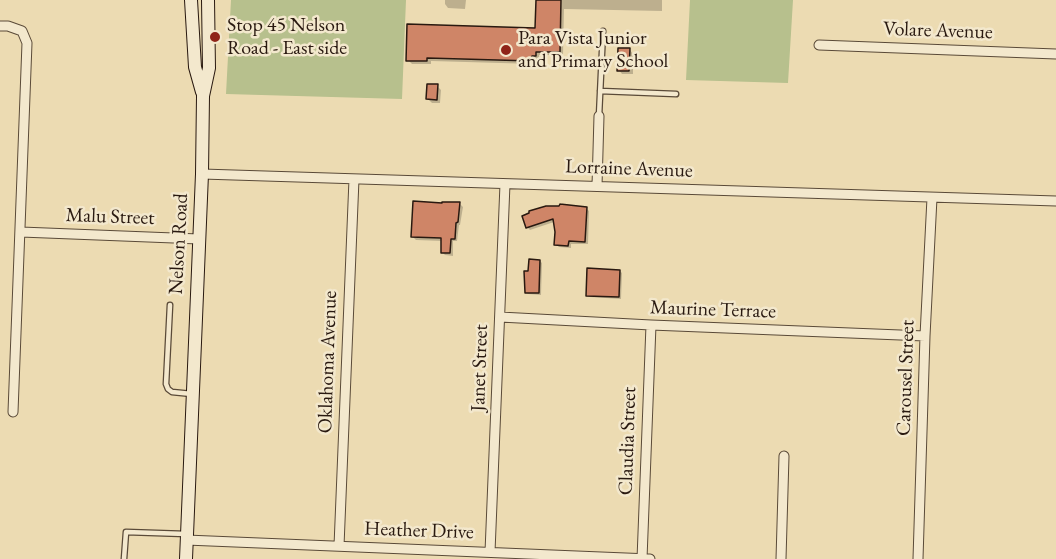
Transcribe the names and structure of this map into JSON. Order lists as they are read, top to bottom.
{
  "streets": {
    "main road": ["Nelson Road"],
    "street": [
      "Volare Avenue",
      "Lorraine Avenue",
      "Malu Street",
      "Maurine Terrace",
      "Oklahoma Avenue",
      "Janet Street",
      "Carousel Street",
      "Claudia Street",
      "Heather Drive"
    ]
  },
  "crossings": [
    ["Lorraine Avenue", "Nelson Road"],
    ["Lorraine Avenue", "Oklahoma Avenue"],
    ["Lorraine Avenue", "Janet Street"],
    ["Lorraine Avenue", "Carousel Street"],
    ["Malu Street", "Nelson Road"],
    ["Nelson Road", "Heather Drive"],
    ["Maurine Terrace", "Janet Street"],
    ["Maurine Terrace", "Carousel Street"],
    ["Maurine Terrace", "Claudia Street"],
    ["Oklahoma Avenue", "Heather Drive"],
    ["Janet Street", "Heather Drive"],
    ["Claudia Street", "Heather Drive"]
  ],
  "places": ["Stop 45 Nelson Road - East side", "Para Vista Junior and Primary School"]
}
